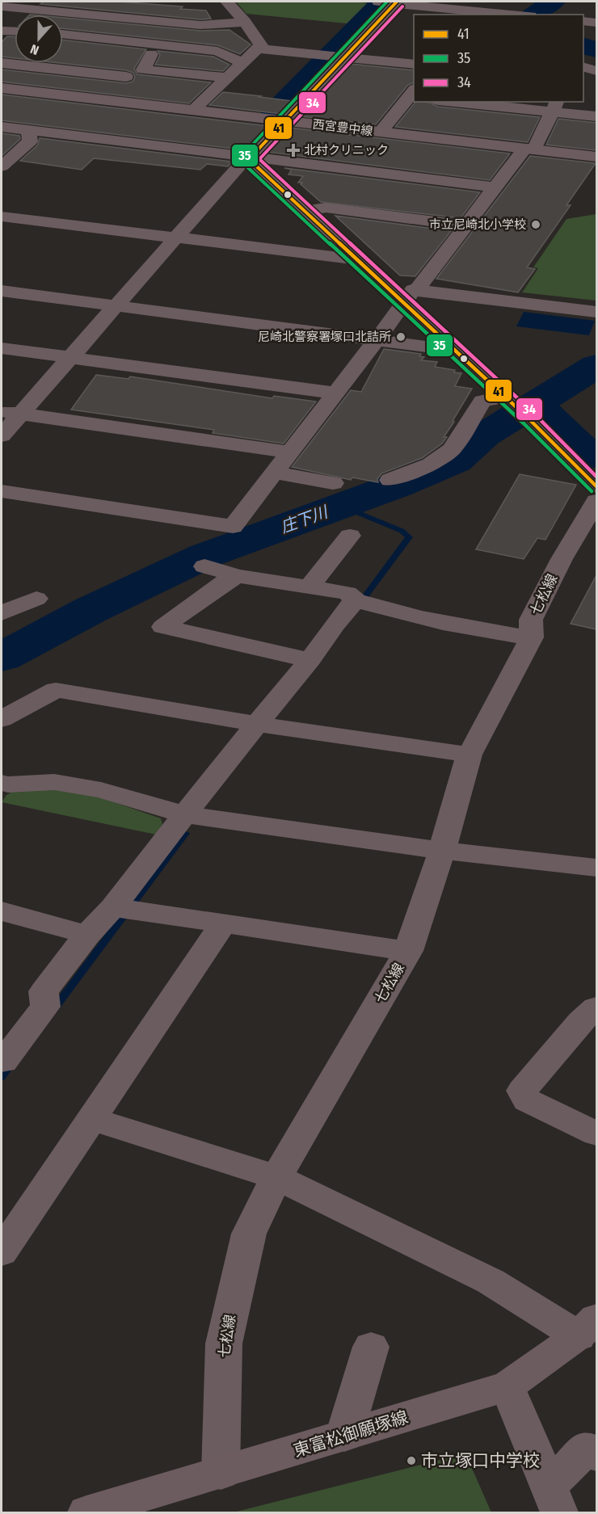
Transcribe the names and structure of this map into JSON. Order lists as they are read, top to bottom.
{
  "streets": {
    "main road": ["西宮豊中線", "東富松御願塚線"],
    "street": ["七松線"]
  },
  "crossings": [
    ["七松線", "東富松御願塚線"]
  ],
  "water": ["庄下川"],
  "places": {
    "health": ["北村クリニック"],
    "other": ["市立尼崎北小学校", "尼崎北警察署塚口北詰所", "市立塚口中学校"]
  },
  "lines": ["transit line 41", "transit line 35", "transit line 34"],
  "legend": ["41", "35", "34"],
  "north": "bottom"
}
